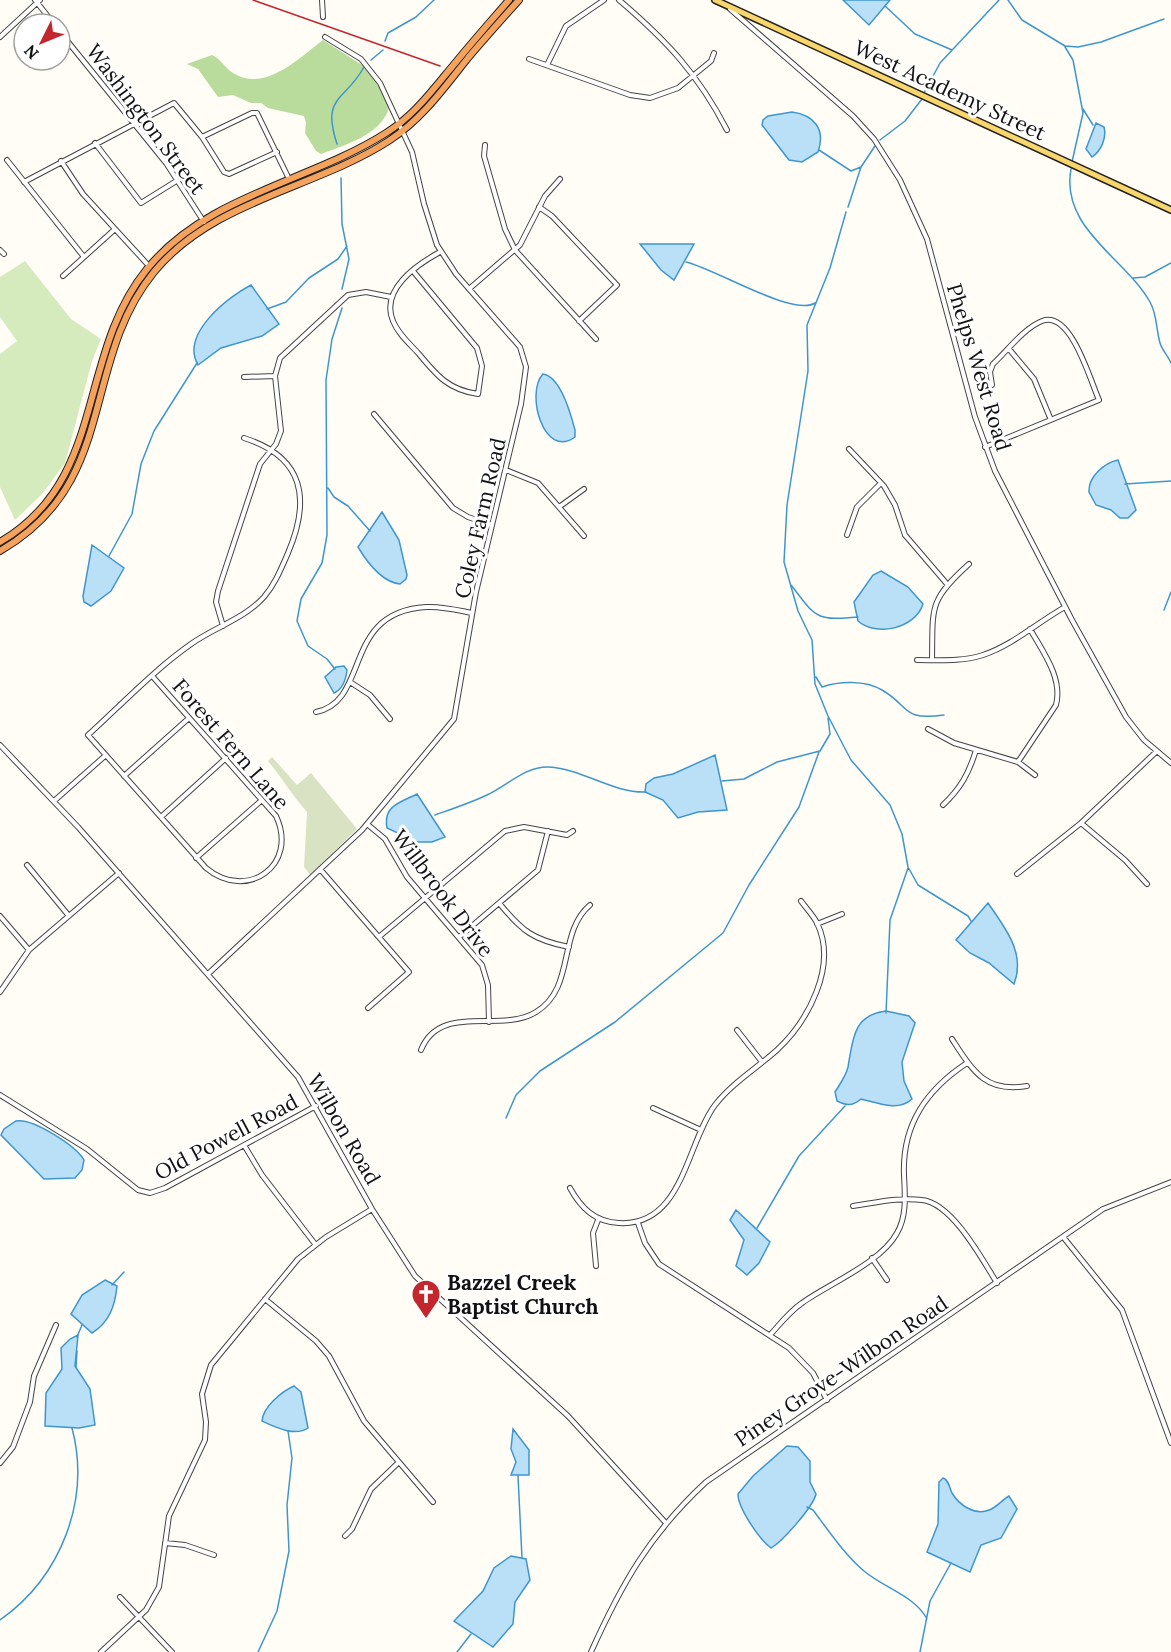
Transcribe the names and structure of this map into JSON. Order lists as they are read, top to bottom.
{
  "streets": {
    "main road": ["West Academy Street"],
    "street": [
      "Washington Street",
      "Phelps West Road",
      "Coley Farm Road",
      "Forest Fern Lane",
      "Willbrook Drive",
      "Wilbon Road",
      "Old Powell Road",
      "Piney Grove-Wilbon Road"
    ]
  },
  "crossings": [
    ["West Academy Street", "Phelps West Road"],
    ["Coley Farm Road", "Willbrook Drive"],
    ["Coley Farm Road", "Wilbon Road"],
    ["Wilbon Road", "Old Powell Road"],
    ["Wilbon Road", "Piney Grove-Wilbon Road"]
  ],
  "places": {
    "church": ["Bazzel Creek Baptist Church"]
  },
  "north": "bottom left"
}
